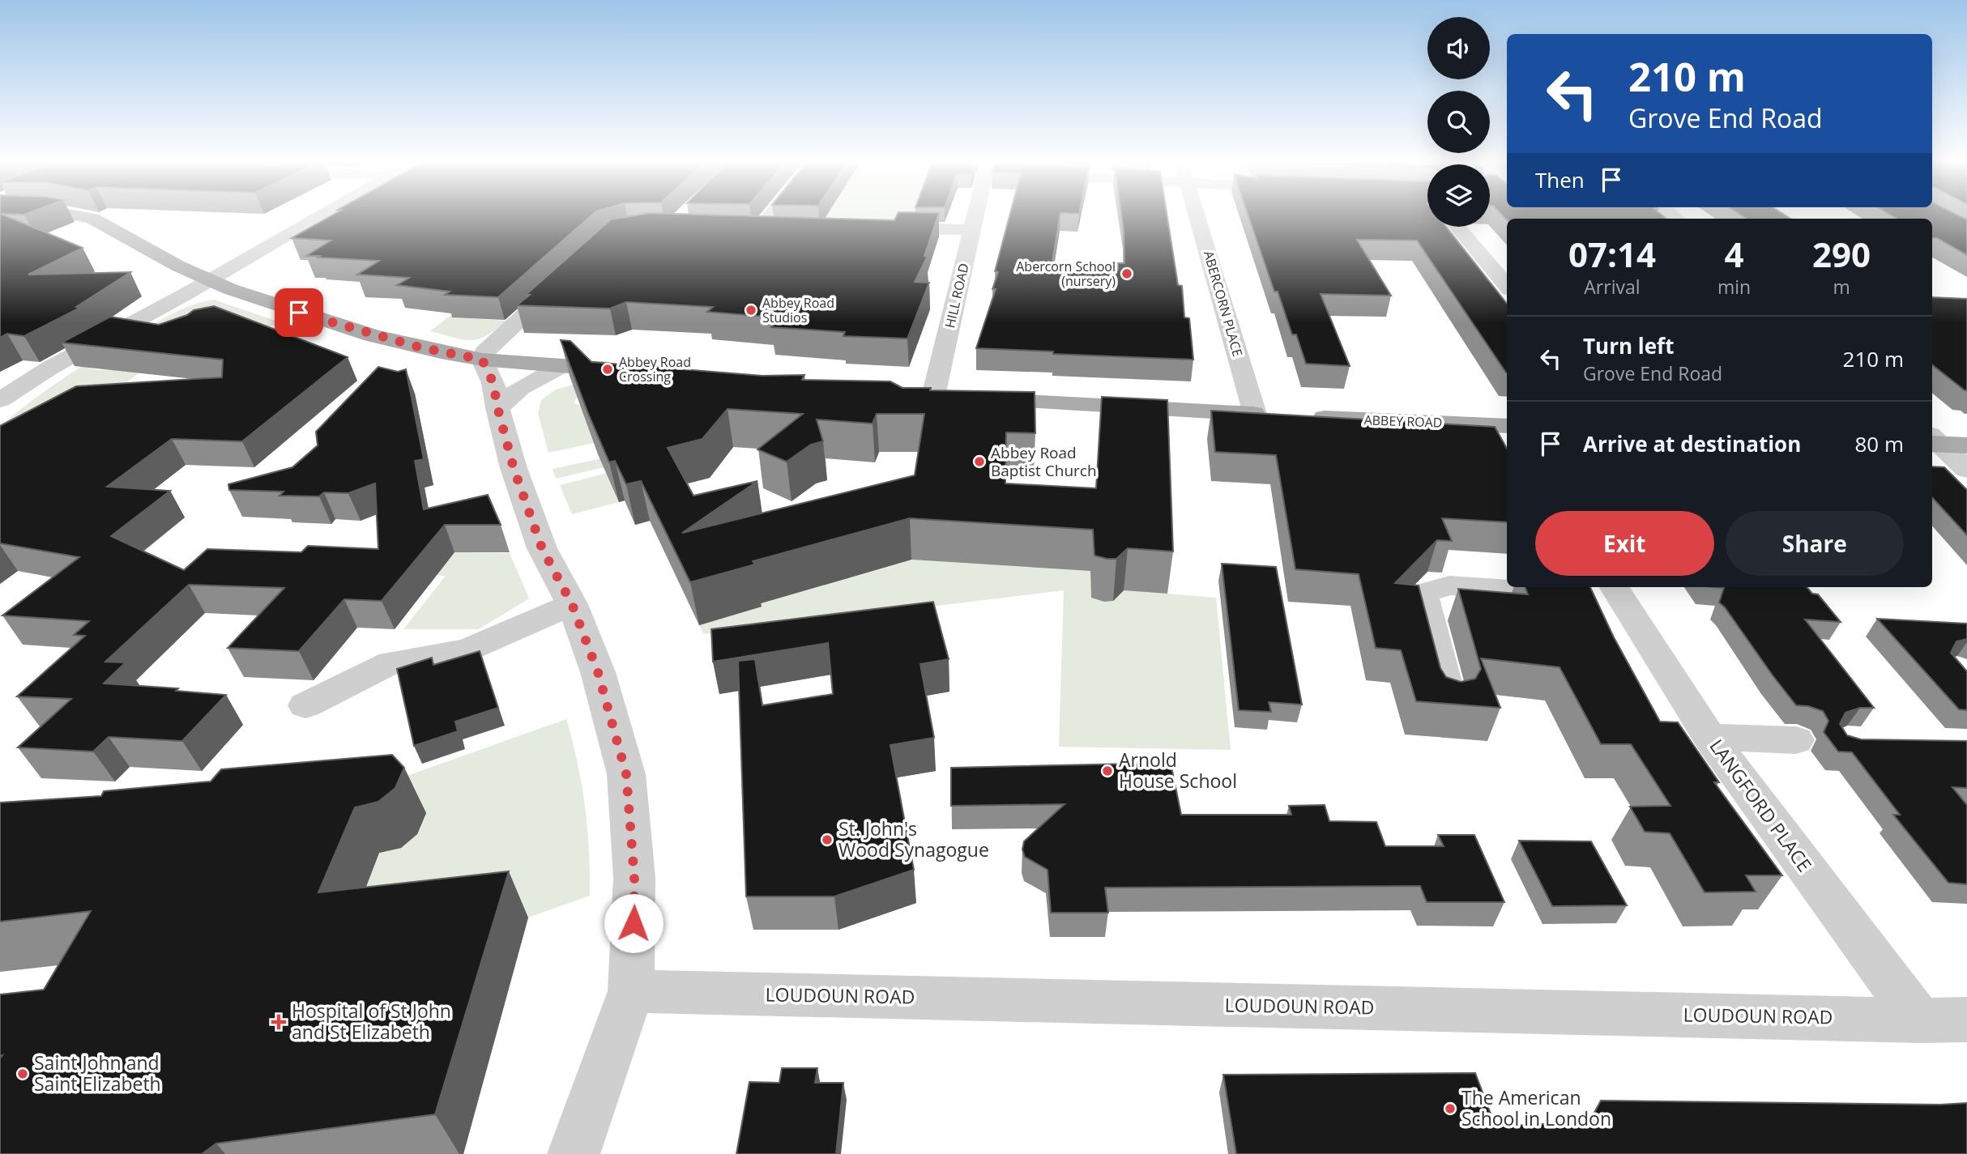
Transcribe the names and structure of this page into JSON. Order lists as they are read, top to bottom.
{
  "streets": {
    "main road": ["ABBEY ROAD"],
    "street": [
      "HILL ROAD",
      "ABERCORN PLACE",
      "LANGFORD PLACE",
      "LOUDOUN ROAD"
    ]
  },
  "crossings": [
    ["HILL ROAD", "ABBEY ROAD"],
    ["ABERCORN PLACE", "ABBEY ROAD"],
    ["LANGFORD PLACE", "LOUDOUN ROAD"]
  ],
  "places": {
    "other": [
      "Abercorn School (nursery)",
      "Abbey Road Studios",
      "Abbey Road Crossing",
      "Abbey Road Baptist Church",
      "Arnold House School",
      "St. John's Wood Synagogue",
      "Saint John and Saint Elizabeth",
      "The American School in London"
    ],
    "health": ["Hospital of St John and St Elizabeth"]
  },
  "page": {
    "turn": ["210 m", "Grove End Road"],
    "then": "Then",
    "eta": [
      "07:14",
      "Arrival",
      "4",
      "min",
      "290",
      "m"
    ],
    "list": [
      {
        "name": "Turn left",
        "note": "Grove End Road",
        "value": "210 m"
      },
      {
        "name": "Arrive at destination",
        "value": "80 m"
      }
    ],
    "buttons": ["Exit", "Share"]
  }
}
